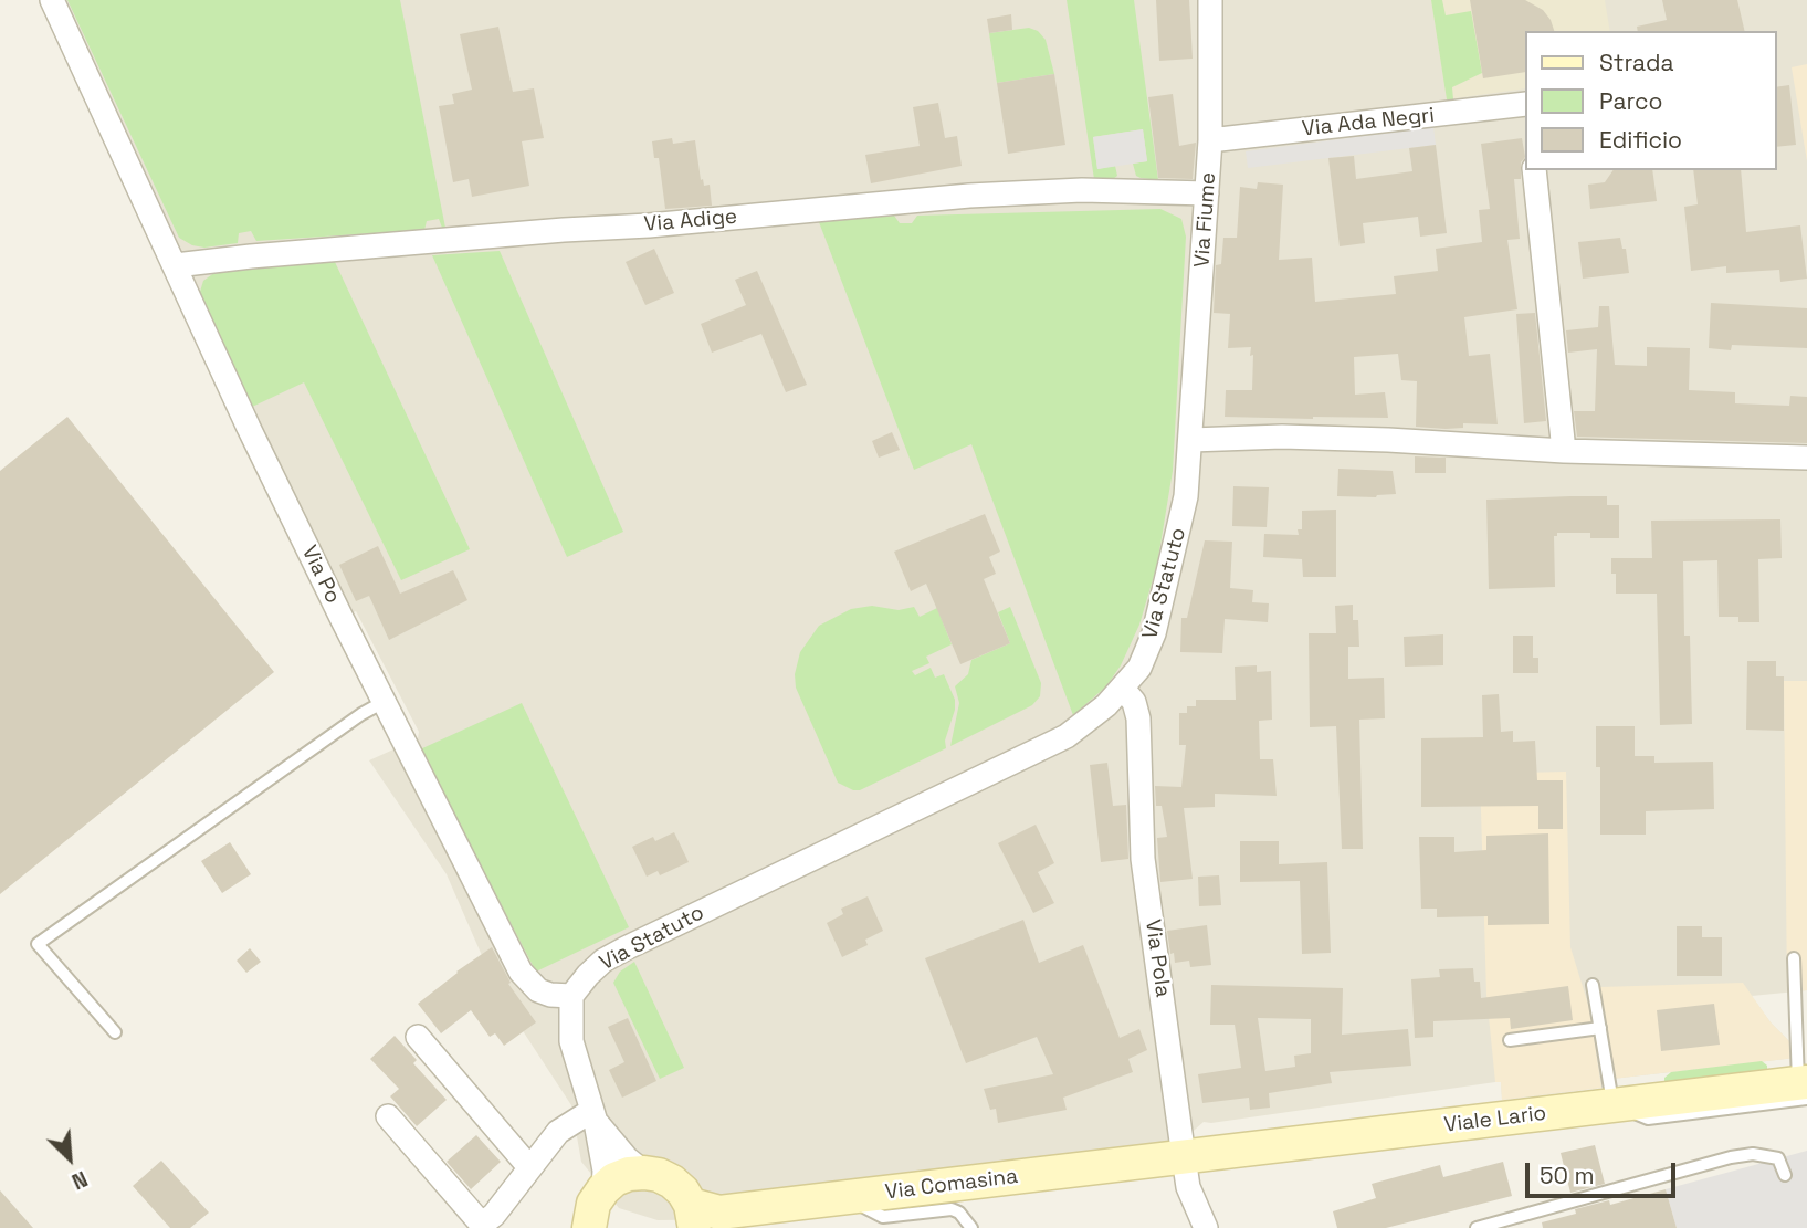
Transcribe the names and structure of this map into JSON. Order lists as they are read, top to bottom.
{
  "streets": {
    "main road": ["Viale Lario", "Via Comasina"],
    "street": [
      "Via Ada Negri",
      "Via Fiume",
      "Via Adige",
      "Via Po",
      "Via Statuto",
      "Via Pola"
    ]
  },
  "crossings": [
    ["Via Ada Negri", "Via Fiume"],
    ["Via Fiume", "Via Adige"],
    ["Via Fiume", "Via Statuto"],
    ["Via Adige", "Via Po"],
    ["Via Po", "Via Statuto"],
    ["Via Statuto", "Via Pola"],
    ["Via Pola", "Viale Lario"],
    ["Via Pola", "Via Comasina"],
    ["Viale Lario", "Via Comasina"]
  ],
  "legend": ["Strada", "Parco", "Edificio"],
  "scale_bar": "50 m",
  "north": "bottom right"
}
